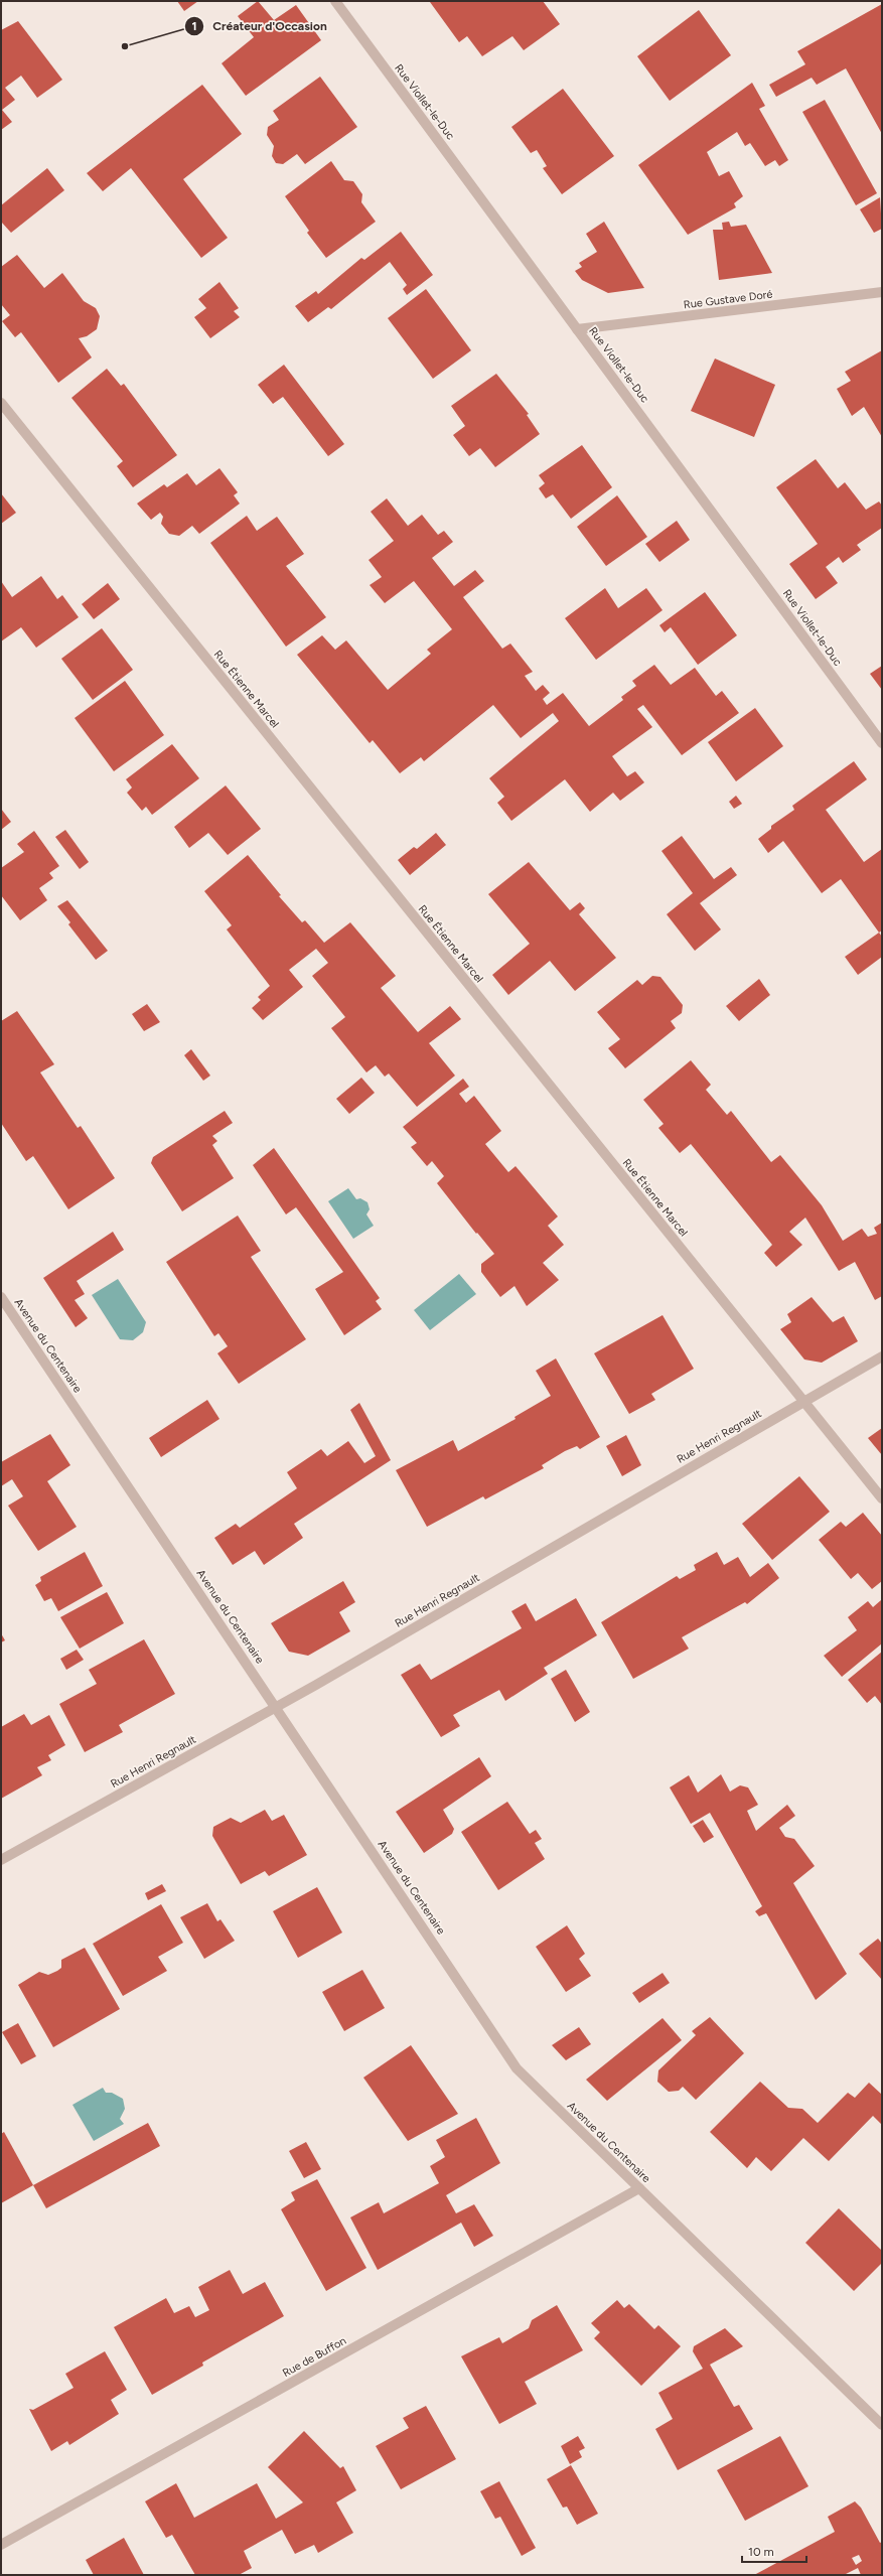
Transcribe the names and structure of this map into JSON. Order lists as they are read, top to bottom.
{
  "streets": {
    "street": [
      "Rue Viollet-le-Duc",
      "Rue Gustave Doré",
      "Rue Étienne Marcel",
      "Avenue du Centenaire",
      "Rue Henri Regnault",
      "Rue de Buffon"
    ]
  },
  "crossings": [
    ["Rue Viollet-le-Duc", "Rue Gustave Doré"],
    ["Rue Étienne Marcel", "Rue Henri Regnault"],
    ["Avenue du Centenaire", "Rue Henri Regnault"],
    ["Avenue du Centenaire", "Rue de Buffon"]
  ],
  "places": ["Créateur d'Occasion"],
  "scale_bar": "10 m"
}
